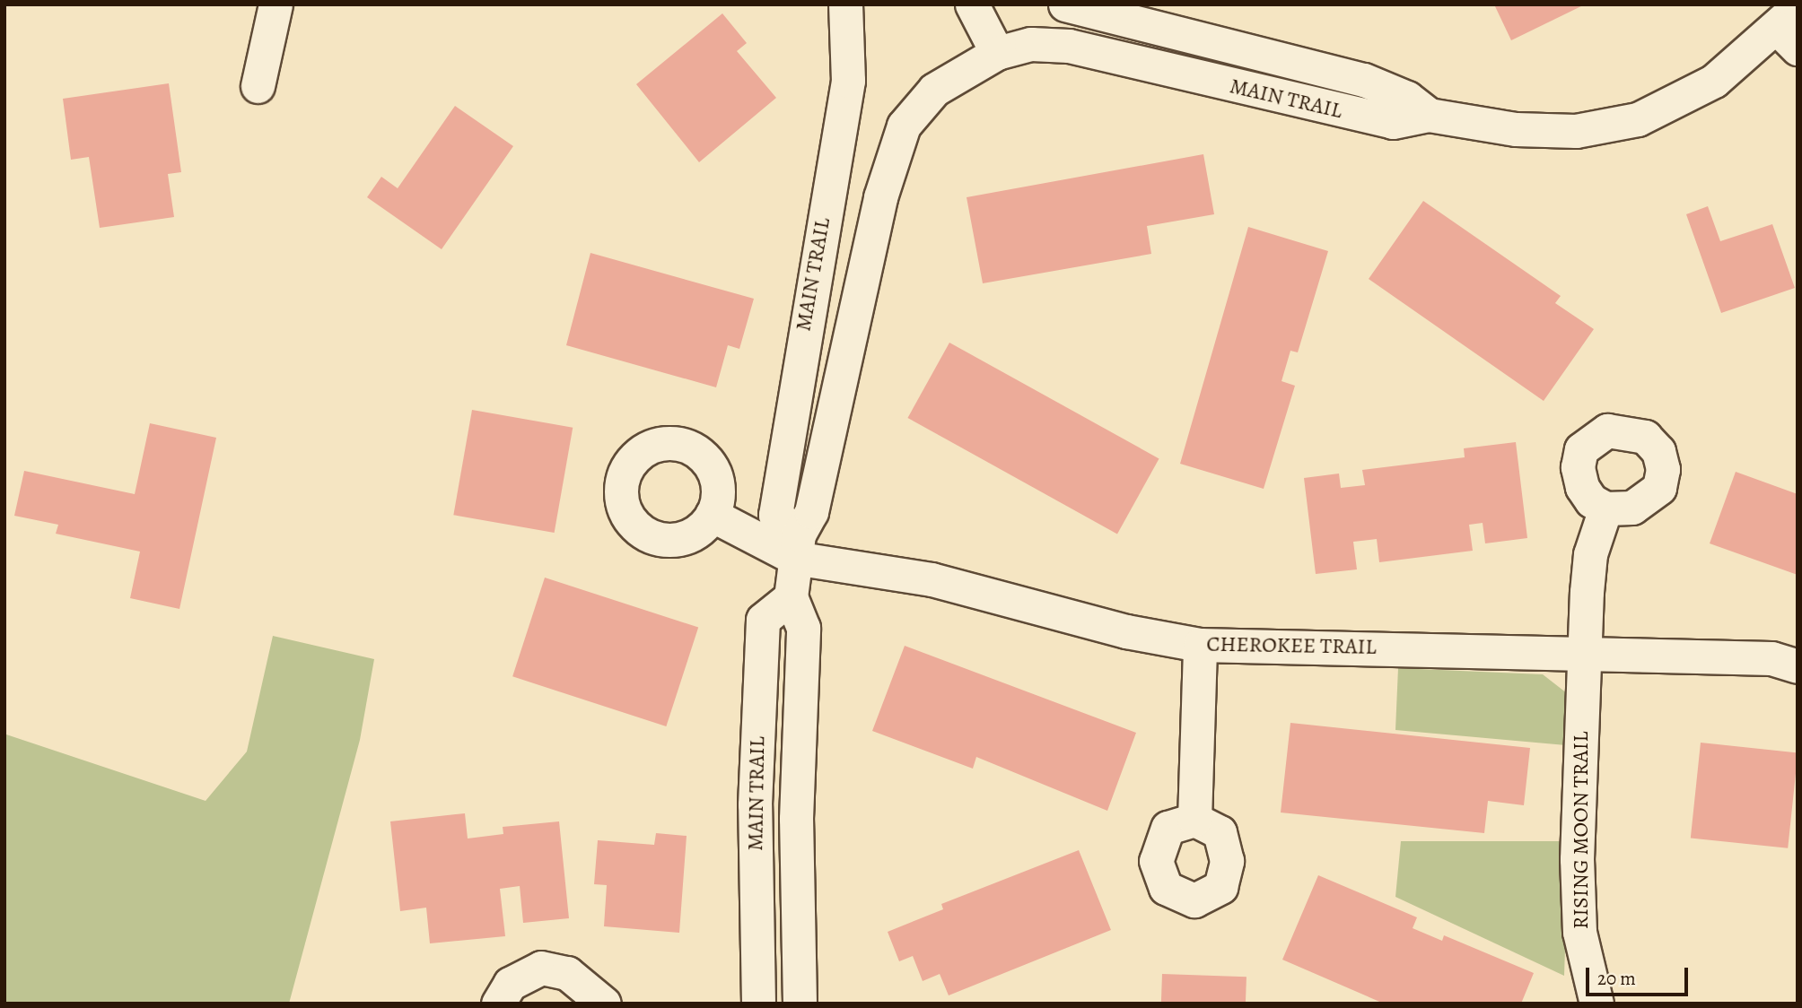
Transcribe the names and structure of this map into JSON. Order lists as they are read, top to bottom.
{
  "streets": {
    "street": ["MAIN TRAIL", "CHEROKEE TRAIL", "RISING MOON TRAIL"]
  },
  "crossings": [
    ["MAIN TRAIL", "CHEROKEE TRAIL"],
    ["CHEROKEE TRAIL", "RISING MOON TRAIL"]
  ],
  "scale_bar": "20 m"
}
